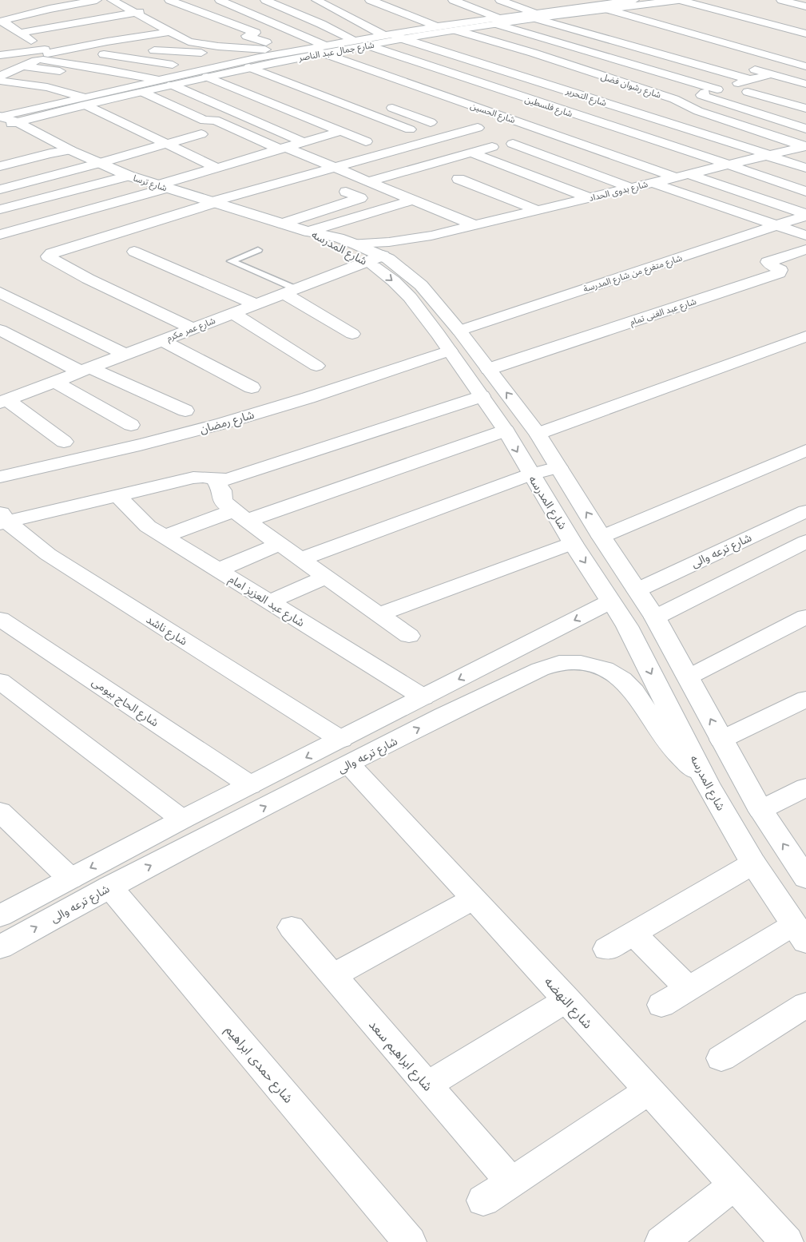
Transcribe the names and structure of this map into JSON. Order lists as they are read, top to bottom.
{
  "streets": {
    "street": [
      "شارع جمال عبد الناصر",
      "شارع رشوان فضل",
      "شارع التحرير",
      "شارع فلسطين",
      "شارع الحسين",
      "شارع ترسا",
      "شارع بدوى الحداد",
      "شارع المدرسه",
      "شارع متفرع من شارع المدرسة",
      "شارع عبد الغنى تمام",
      "شارع عمر مكرم",
      "شارع رمضان",
      "شارع ترعه والى",
      "شارع عبد العزيز امام",
      "شارع ناشد",
      "شارع الحاج بيومى",
      "شارع النهضه",
      "شارع ابراهيم سعد",
      "شارع حمدى ابراهيم"
    ]
  },
  "crossings": [
    ["شارع جمال عبد الناصر", "شارع رشوان فضل"],
    ["شارع جمال عبد الناصر", "شارع التحرير"],
    ["شارع جمال عبد الناصر", "شارع فلسطين"],
    ["شارع جمال عبد الناصر", "شارع الحسين"],
    ["شارع جمال عبد الناصر", "شارع ترسا"],
    ["شارع رشوان فضل", "شارع بدوى الحداد"],
    ["شارع التحرير", "شارع فلسطين"],
    ["شارع التحرير", "شارع بدوى الحداد"],
    ["شارع فلسطين", "شارع بدوى الحداد"],
    ["شارع الحسين", "شارع بدوى الحداد"],
    ["شارع الحسين", "شارع متفرع من شارع المدرسة"],
    ["شارع ترسا", "شارع المدرسه"],
    ["شارع بدوى الحداد", "شارع المدرسه"],
    ["شارع بدوى الحداد", "شارع عمر مكرم"],
    ["شارع المدرسه", "شارع متفرع من شارع المدرسة"],
    ["شارع المدرسه", "شارع عبد الغنى تمام"],
    ["شارع المدرسه", "شارع عمر مكرم"],
    ["شارع المدرسه", "شارع رمضان"],
    ["شارع المدرسه", "شارع ترعه والى"],
    ["شارع ترعه والى", "شارع عبد العزيز امام"],
    ["شارع ترعه والى", "شارع ناشد"],
    ["شارع ترعه والى", "شارع الحاج بيومى"],
    ["شارع ترعه والى", "شارع النهضه"],
    ["شارع ترعه والى", "شارع حمدى ابراهيم"],
    ["شارع ناشد", "شارع النهضه"]
  ]
}
